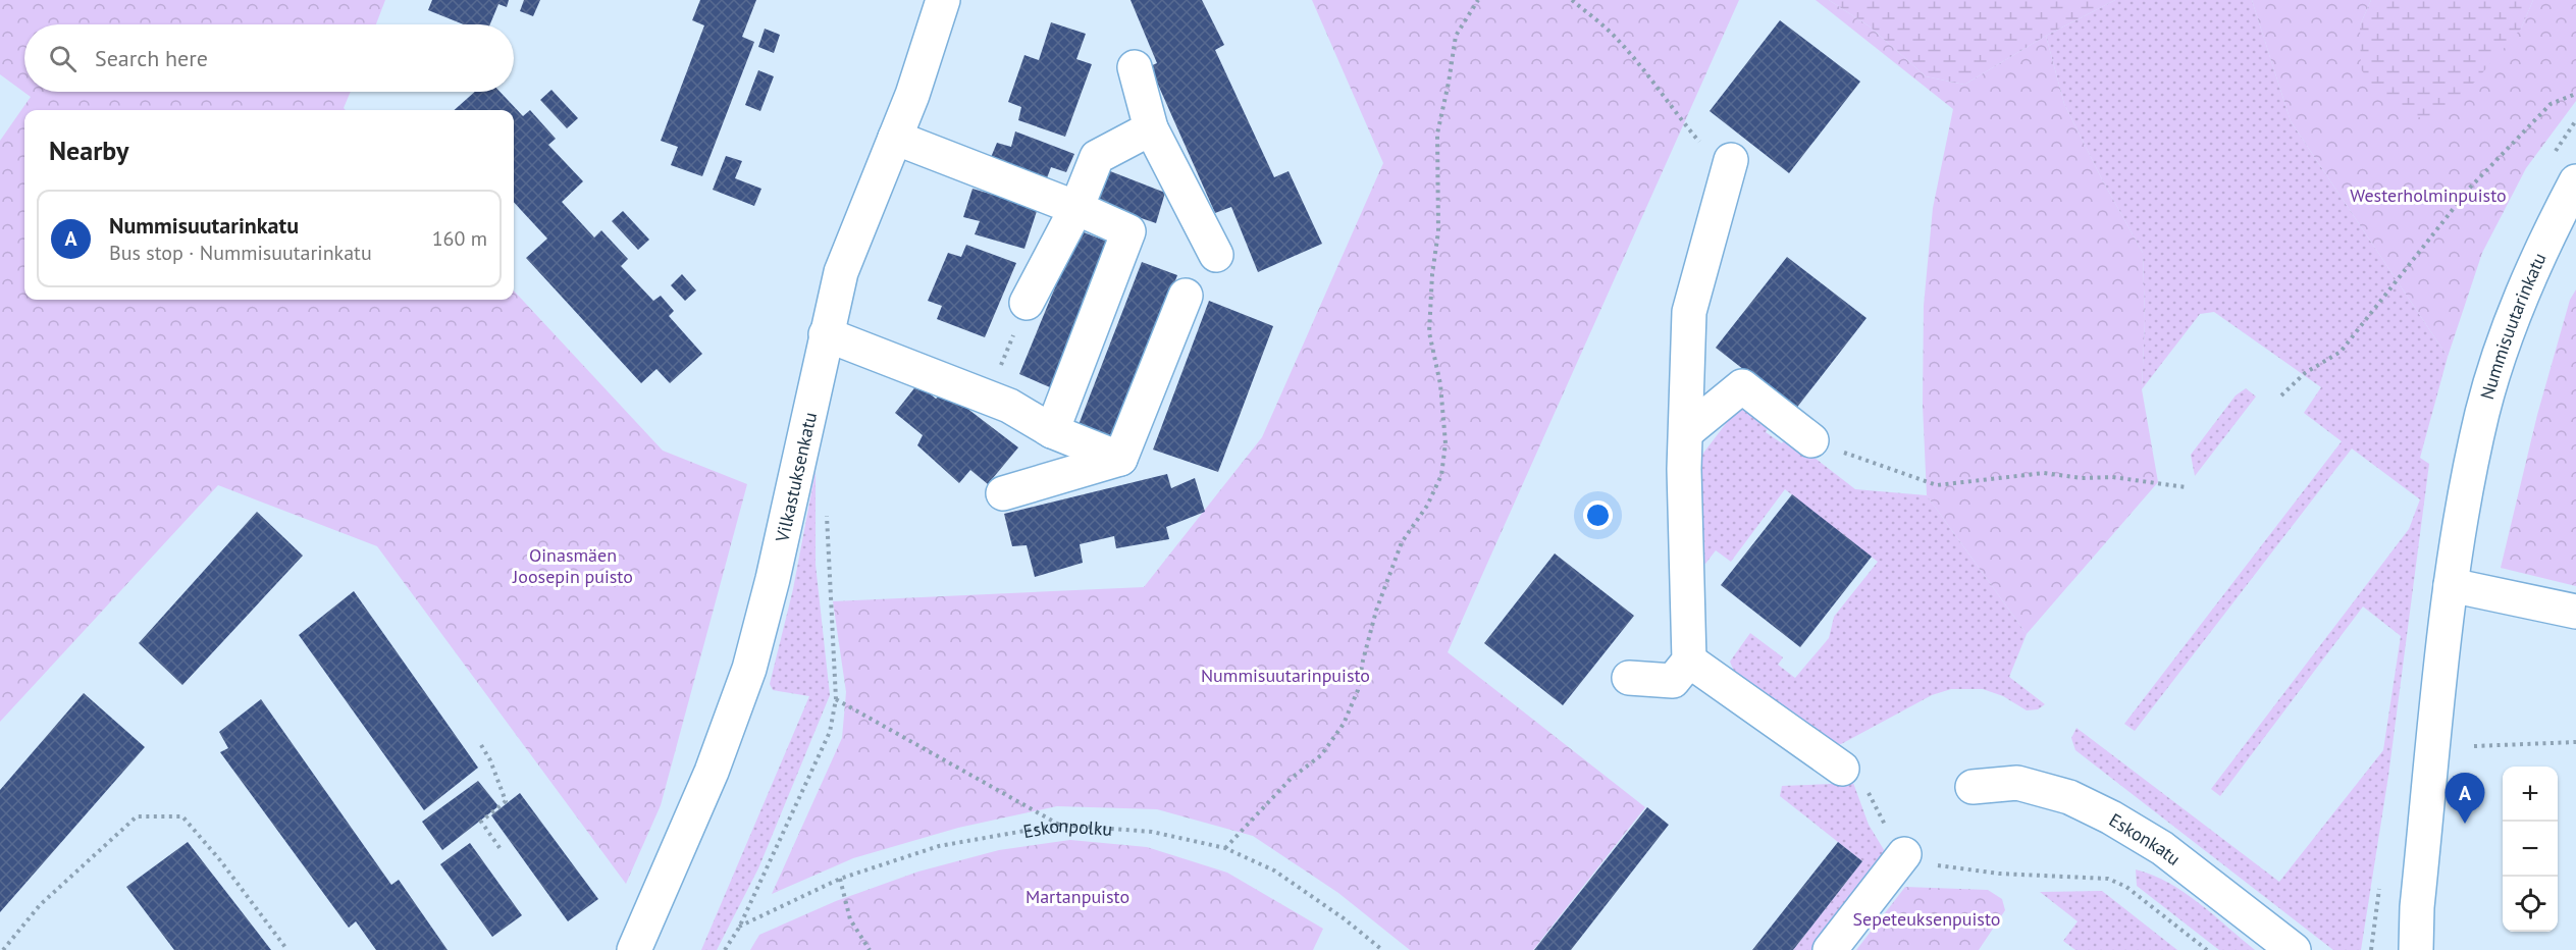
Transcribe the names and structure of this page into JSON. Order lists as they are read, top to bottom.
{
  "streets": {
    "street": ["Nummisuutarinkatu", "Vilkastuksenkatu", "Eskonkatu"],
    "path": ["Eskonpolku"]
  },
  "parks": [
    "Westerholminpuisto",
    "Oinasmäen Joosepin puisto",
    "Nummisuutarinpuisto",
    "Martanpuisto",
    "Sepeteuksenpuisto"
  ],
  "page": {
    "search": "Search here",
    "heading": "Nearby",
    "list": [
      {
        "mark": "A",
        "name": "Nummisuutarinkatu",
        "note": "Bus stop · Nummisuutarinkatu",
        "value": "160 m"
      }
    ],
    "map_buttons": ["+", "−"],
    "pins": "A"
  }
}
